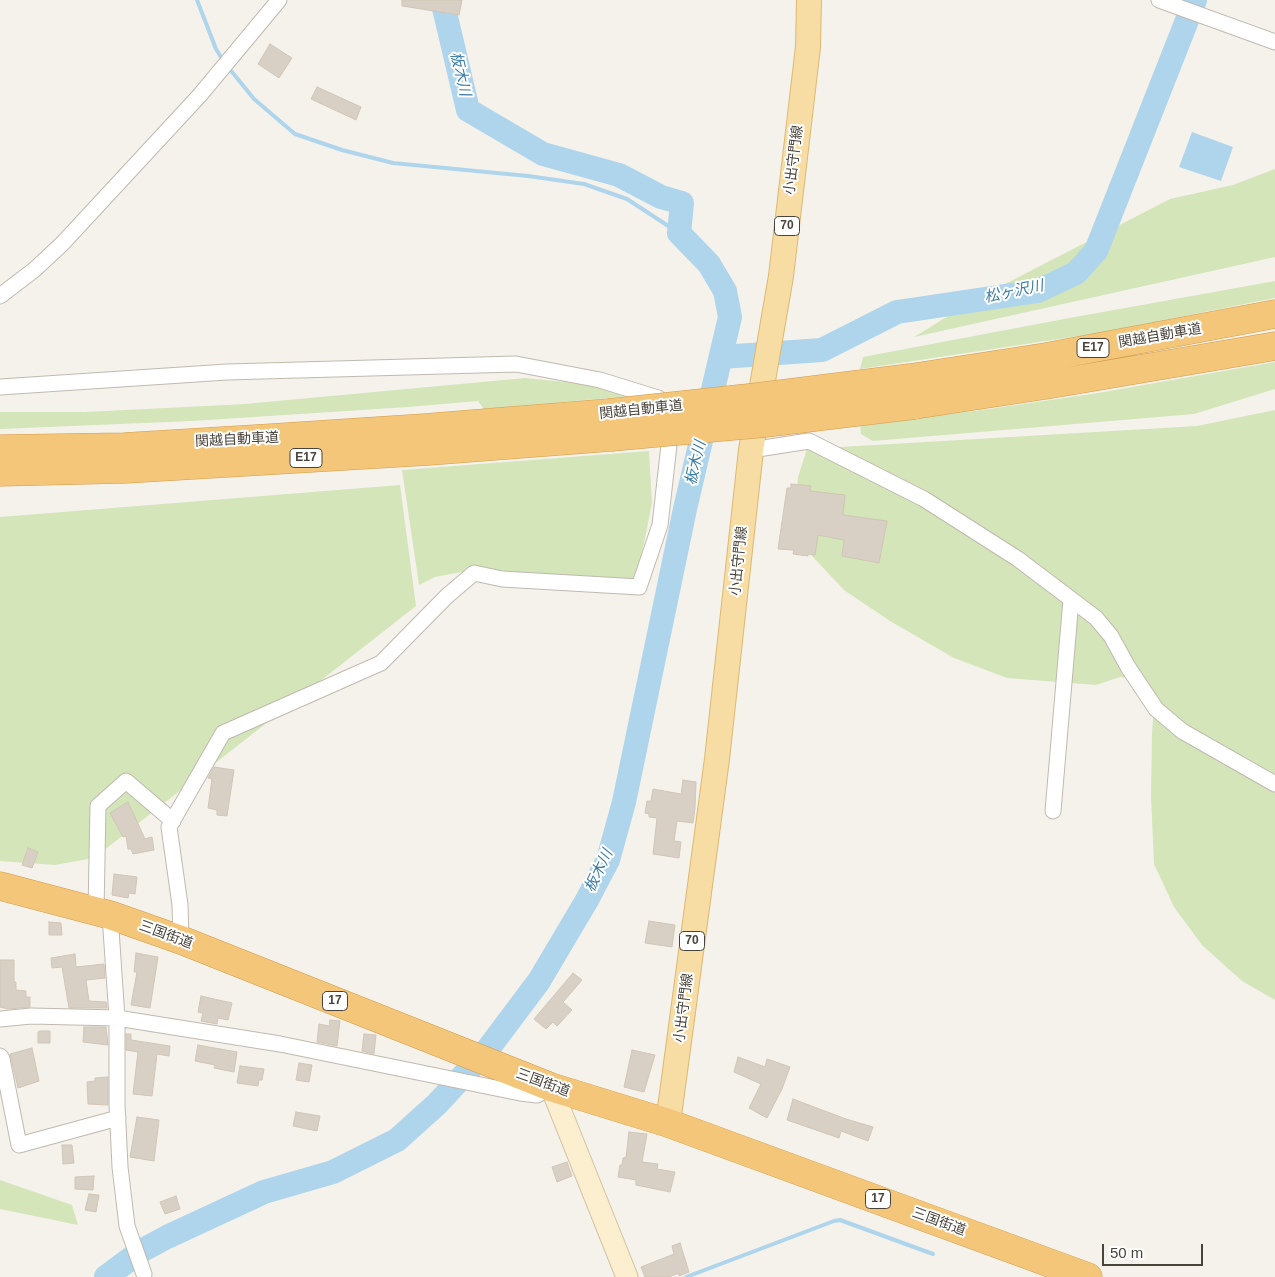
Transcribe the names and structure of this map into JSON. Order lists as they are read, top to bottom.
{
  "streets": {
    "highway": [
      "関越自動車道",
      "E17",
      "三国街道",
      "17"
    ],
    "main road": ["小出守門線", "70"]
  },
  "crossings": [
    ["小出守門線", "三国街道"]
  ],
  "water": ["板木川", "松ヶ沢川"],
  "scale_bar": "50 m"
}
